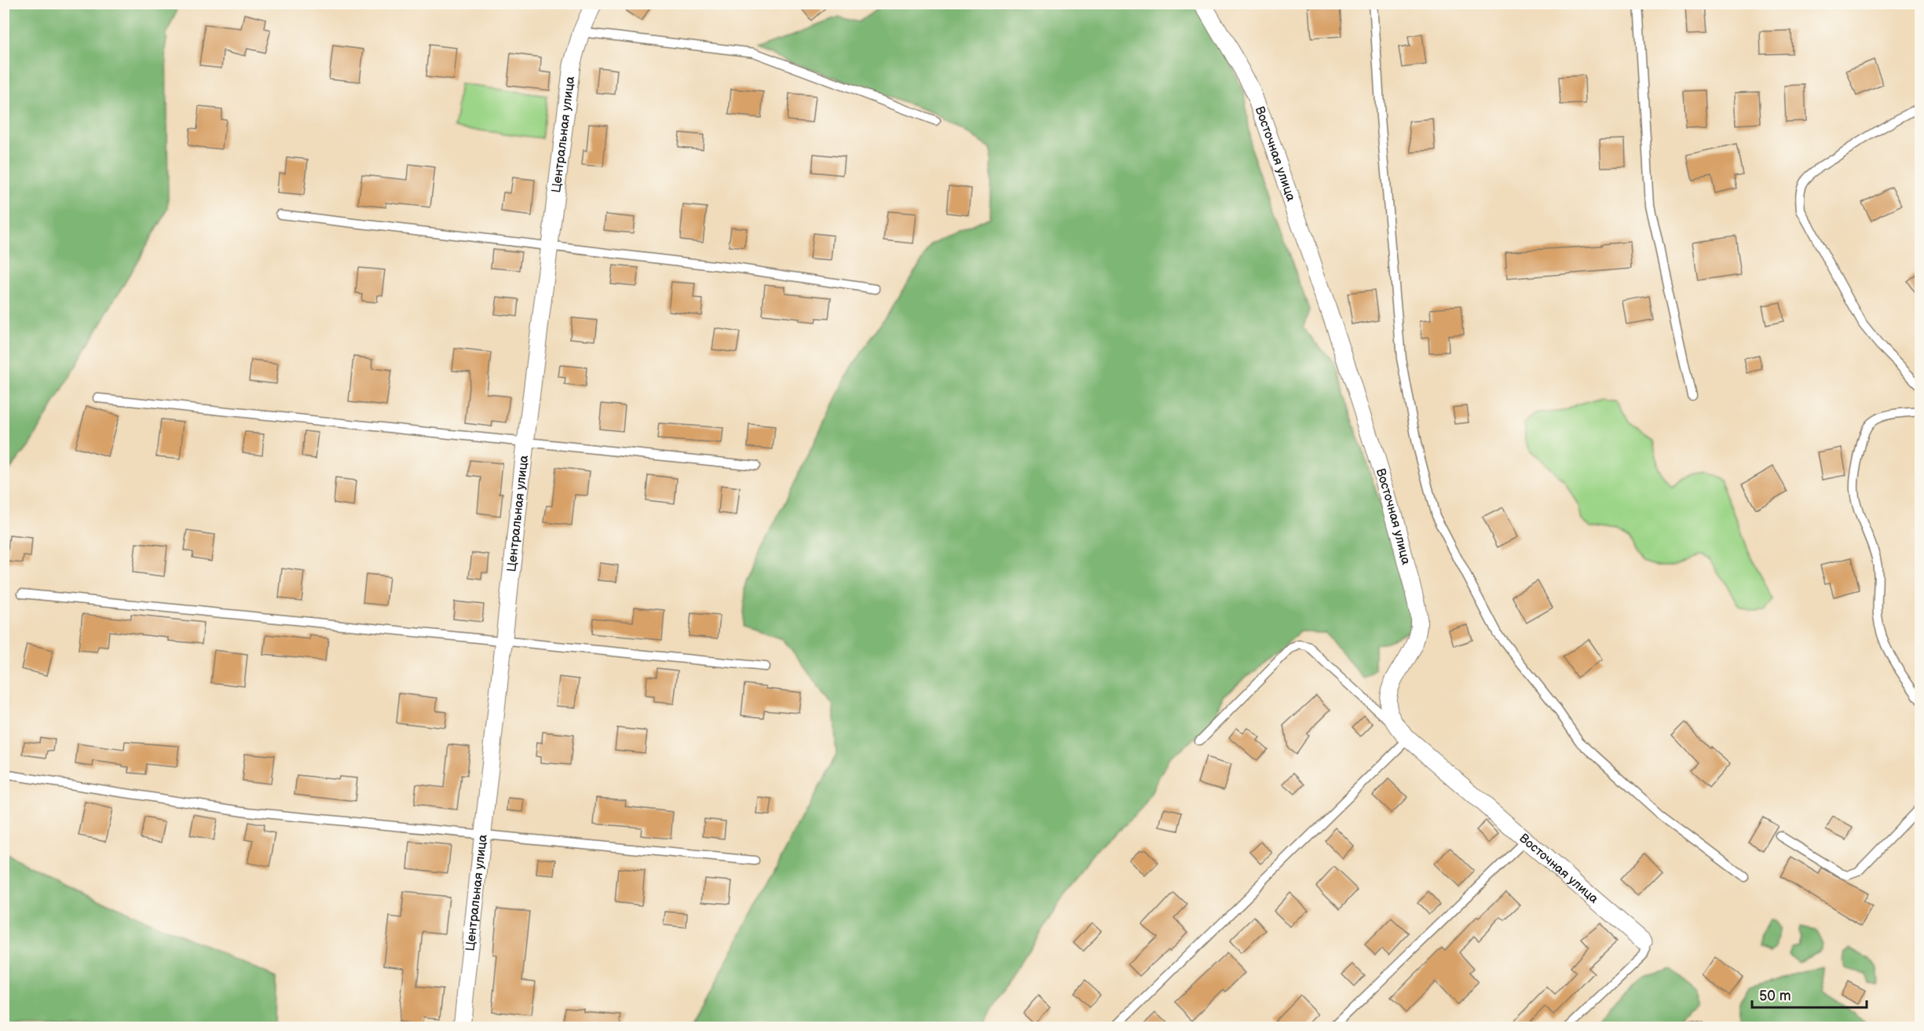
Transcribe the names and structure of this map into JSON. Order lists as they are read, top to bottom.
{
  "streets": {
    "street": ["Центральная улица", "Восточная улица"]
  },
  "scale_bar": "50 m"
}
